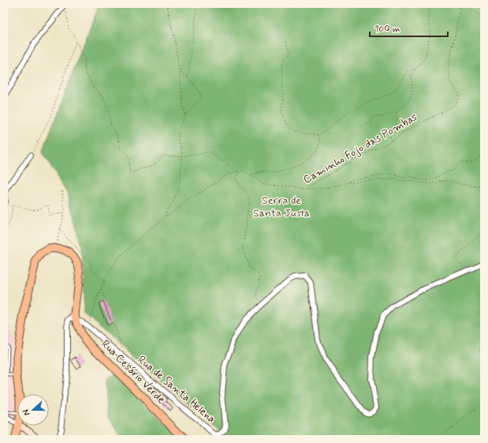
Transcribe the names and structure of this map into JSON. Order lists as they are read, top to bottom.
{
  "streets": {
    "main road": ["Rua Cesário Verde"],
    "street": ["Rua de Santa Helena"],
    "path": ["Caminho Fojo das Pombas"]
  },
  "crossings": [
    ["Rua Cesário Verde", "Rua de Santa Helena"]
  ],
  "parks": ["Serra de Santa Justa"],
  "scale_bar": "100 m",
  "north": "left"
}
